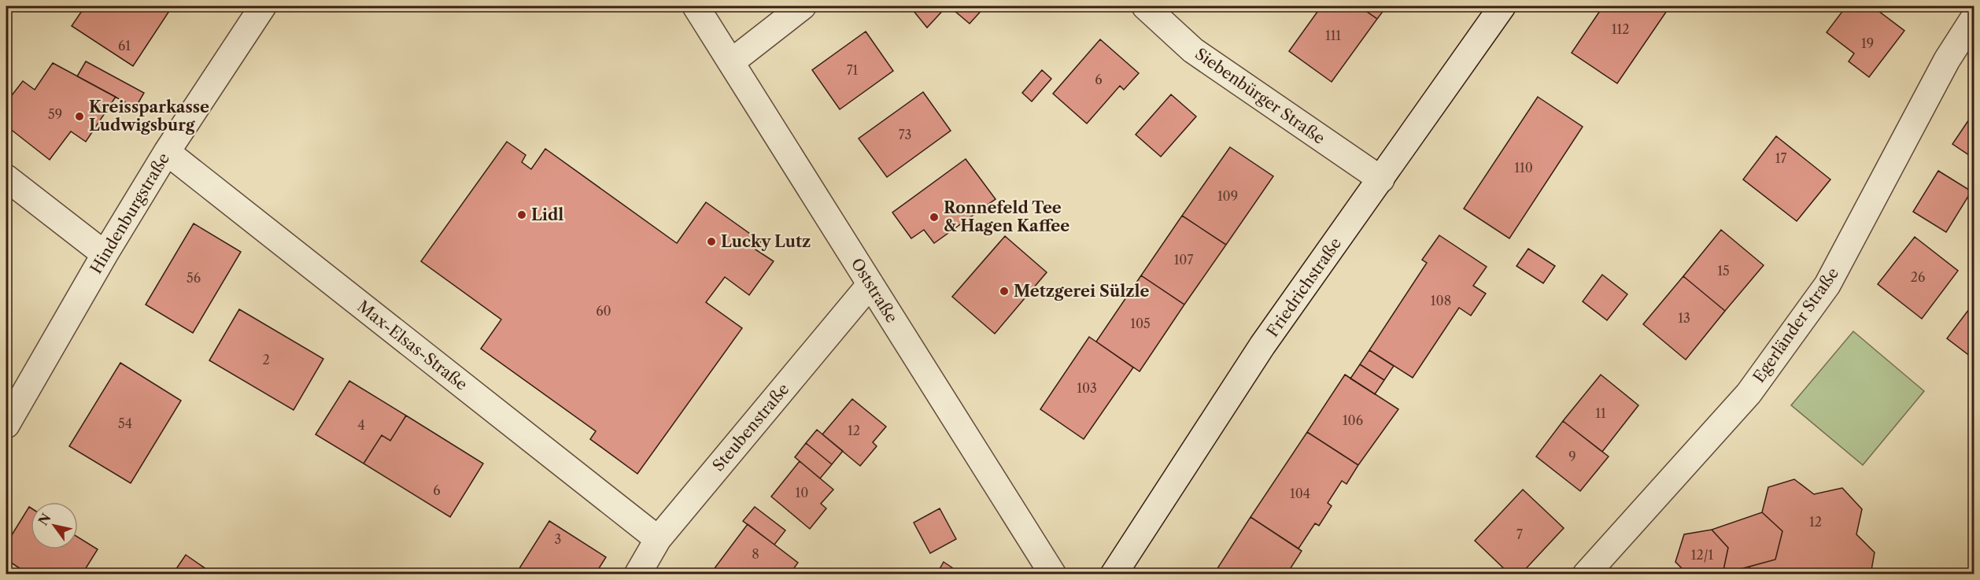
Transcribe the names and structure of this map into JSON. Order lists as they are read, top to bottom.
{
  "streets": {
    "street": [
      "Siebenbürger Straße",
      "Hindenburgstraße",
      "Friedrichstraße",
      "Oststraße",
      "Egerländer Straße",
      "Max-Elsas-Straße",
      "Steubenstraße"
    ]
  },
  "crossings": [
    ["Siebenbürger Straße", "Friedrichstraße"],
    ["Hindenburgstraße", "Max-Elsas-Straße"],
    ["Oststraße", "Steubenstraße"],
    ["Max-Elsas-Straße", "Steubenstraße"]
  ],
  "places": [
    "Kreissparkasse Ludwigsburg",
    "Lidl",
    "Ronnefeld Tee & Hagen Kaffee",
    "Lucky Lutz",
    "Metzgerei Sülzle"
  ],
  "house_numbers": [
    "112",
    "111",
    "19",
    "61",
    "71",
    "6",
    "59",
    "73",
    "17",
    "110",
    "109",
    "107",
    "15",
    "26",
    "56",
    "108",
    "60",
    "13",
    "105",
    "2",
    "103",
    "11",
    "106",
    "54",
    "4",
    "12",
    "9",
    "6",
    "10",
    "104",
    "12",
    "7",
    "3",
    "8",
    "12/1"
  ],
  "north": "top left"
}
